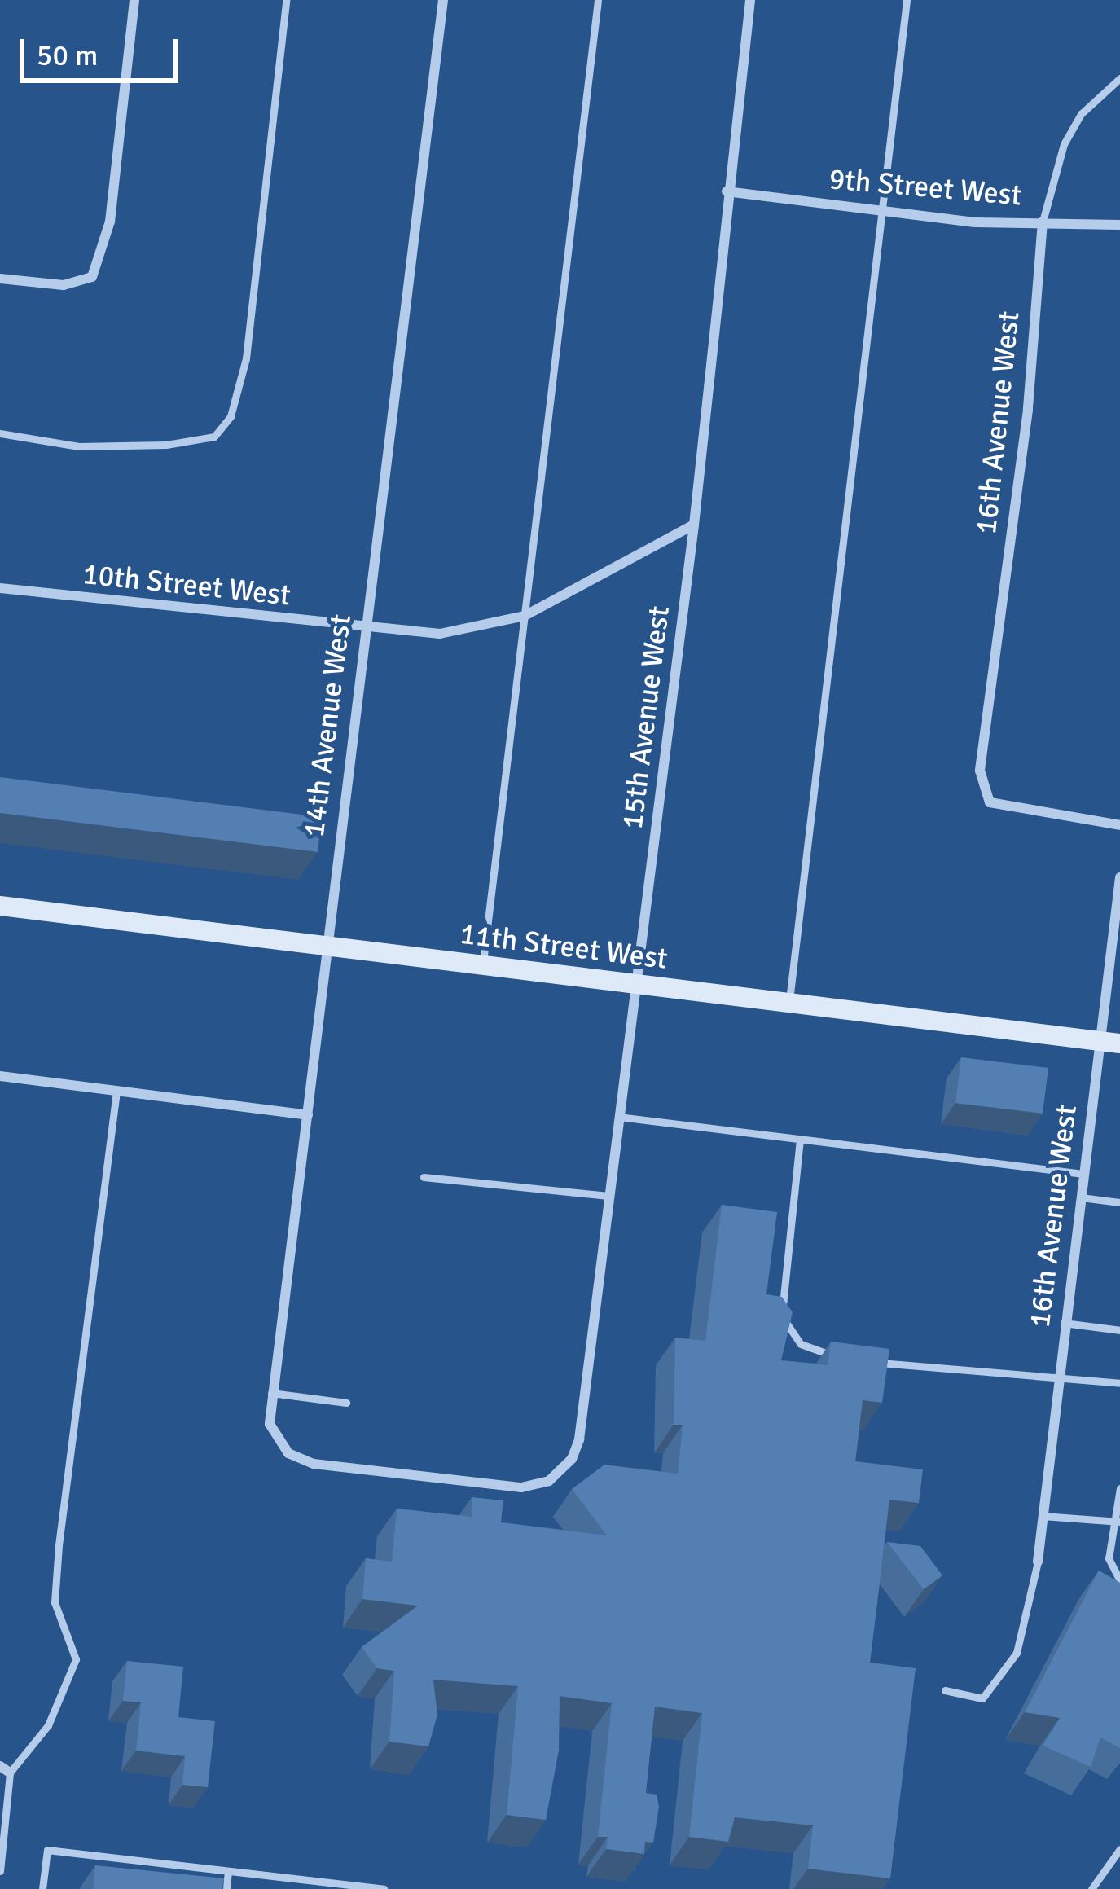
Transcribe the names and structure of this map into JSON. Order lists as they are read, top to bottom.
{
  "streets": {
    "main road": ["11th Street West"],
    "street": [
      "9th Street West",
      "16th Avenue West",
      "10th Street West",
      "15th Avenue West",
      "14th Avenue West"
    ]
  },
  "crossings": [
    ["9th Street West", "16th Avenue West"],
    ["9th Street West", "15th Avenue West"],
    ["16th Avenue West", "11th Street West"],
    ["10th Street West", "15th Avenue West"],
    ["10th Street West", "14th Avenue West"],
    ["15th Avenue West", "14th Avenue West"],
    ["15th Avenue West", "11th Street West"],
    ["14th Avenue West", "11th Street West"]
  ],
  "scale_bar": "50 m"
}
